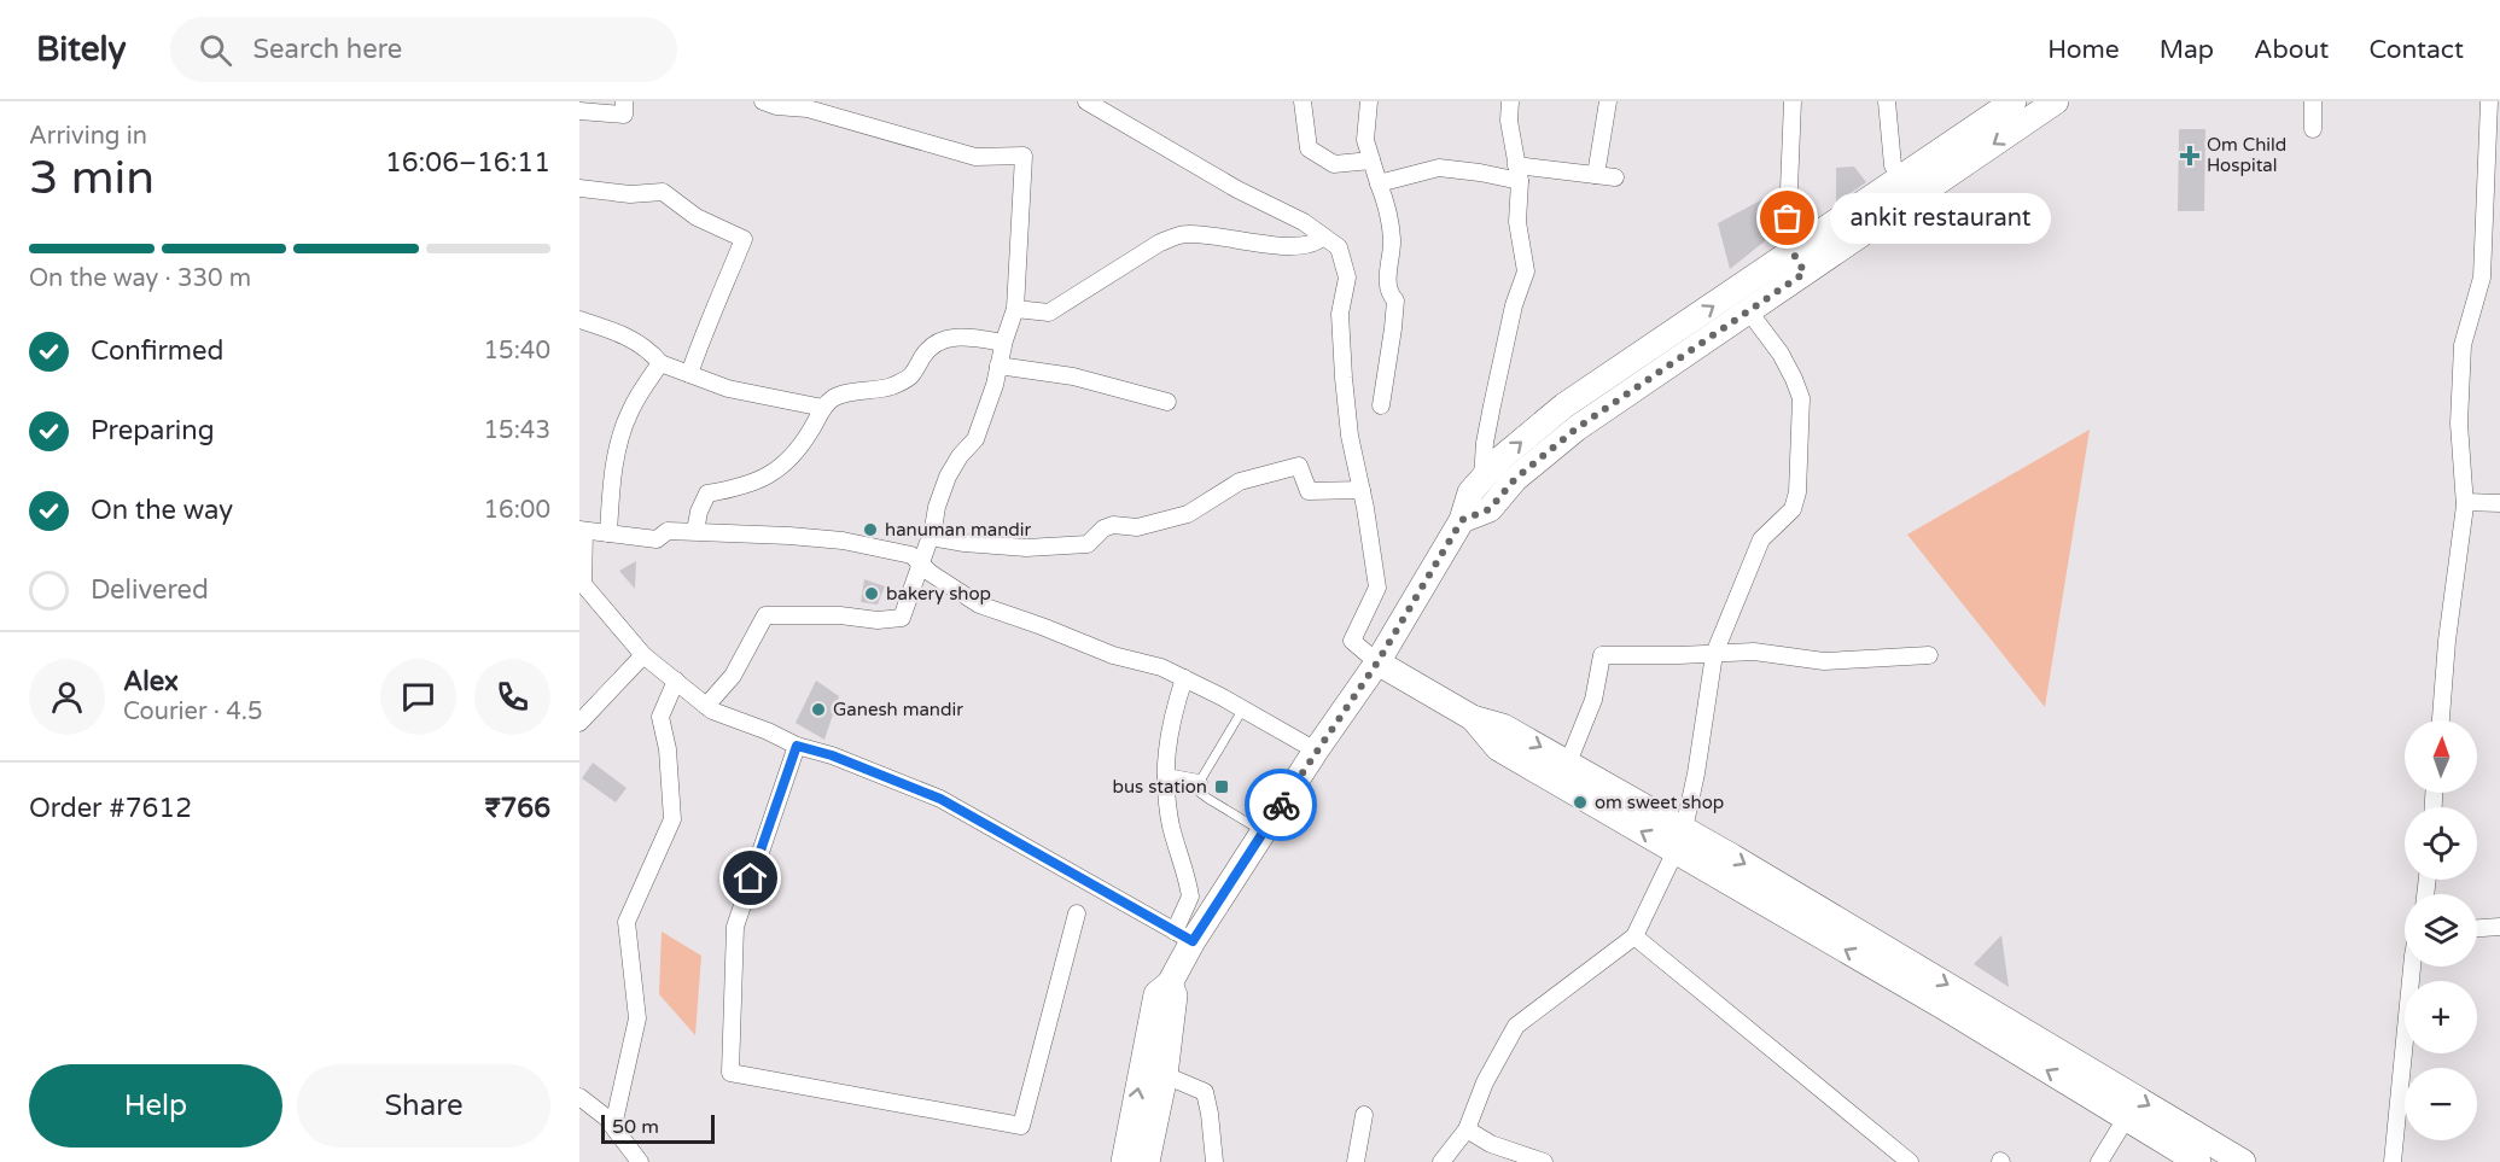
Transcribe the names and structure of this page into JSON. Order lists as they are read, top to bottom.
{
  "places": {
    "health": ["Om Child Hospital"],
    "other": [
      "ankit restaurant",
      "hanuman mandir",
      "bakery shop",
      "Ganesh mandir",
      "om sweet shop"
    ],
    "transit": ["bus station"]
  },
  "scale_bar": "50 m",
  "north": "top",
  "page": {
    "header": "Bitely",
    "search": "Search here",
    "nav": [
      "Home",
      "Map",
      "About",
      "Contact"
    ],
    "heading": ["3 min", "Arriving in", "16:06–16:11"],
    "panel": [
      "Alex",
      "Courier · 4.5",
      "Order #7612",
      "₹766"
    ],
    "bubble": "ankit restaurant",
    "bar": "On the way · 330 m",
    "list": [
      ["Confirmed", "15:40"],
      ["Preparing", "15:43"],
      ["On the way", "16:00"],
      "Delivered"
    ],
    "map_buttons": ["+", "−"],
    "buttons": ["Help", "Share"],
    "scale": "50 m"
  }
}
